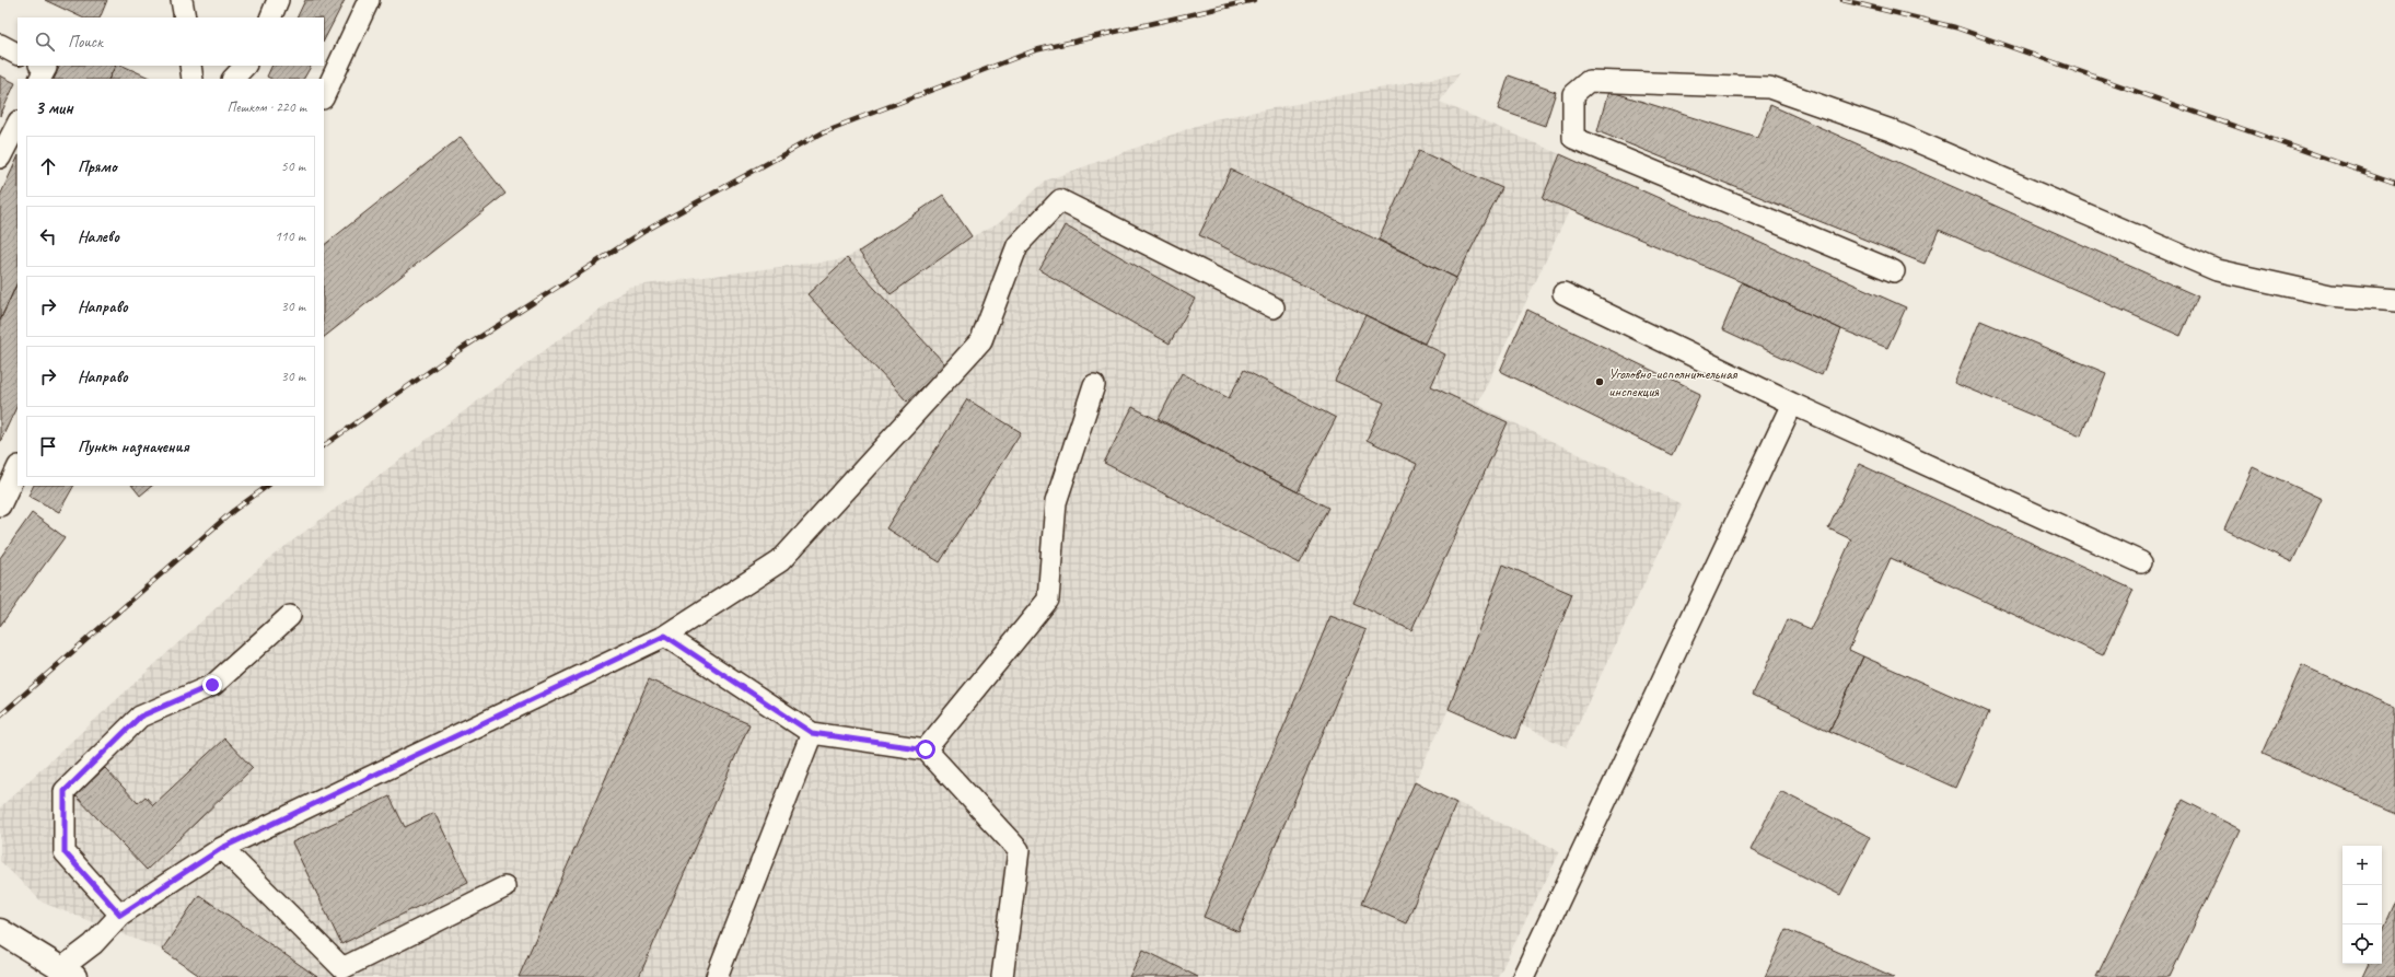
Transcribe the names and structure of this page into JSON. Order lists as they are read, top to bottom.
{
  "places": ["Уголовно-исполнительная инспекция"],
  "page": {
    "search": "Поиск",
    "heading": ["3 мин", "Пешком · 220 m"],
    "list": [
      ["Прямо", "50 m"],
      ["Налево", "110 m"],
      ["Направо", "30 m"],
      ["Направо", "30 m"],
      "Пункт назначения"
    ],
    "map_buttons": ["+", "−"]
  }
}
